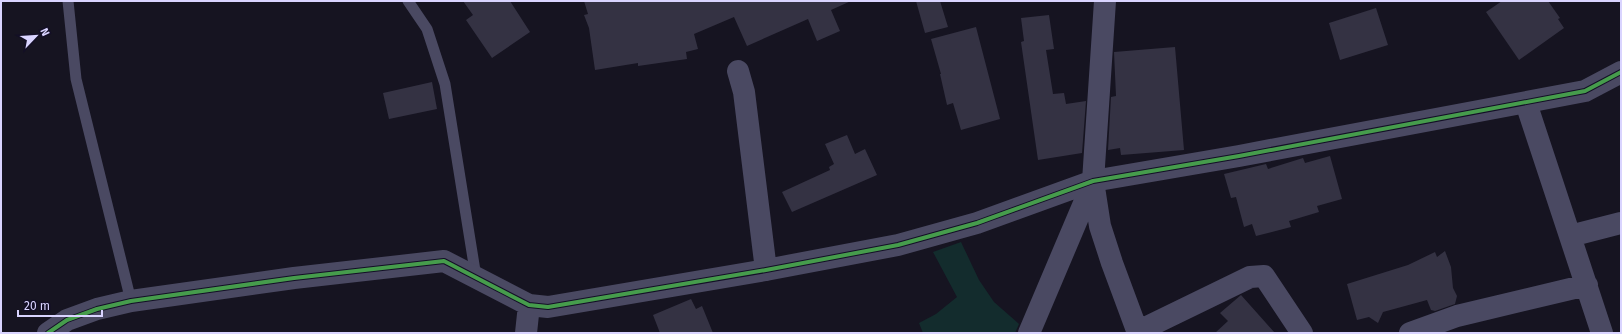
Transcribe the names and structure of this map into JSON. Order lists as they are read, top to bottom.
{
  "scale_bar": "20 m",
  "north": "top right"
}
